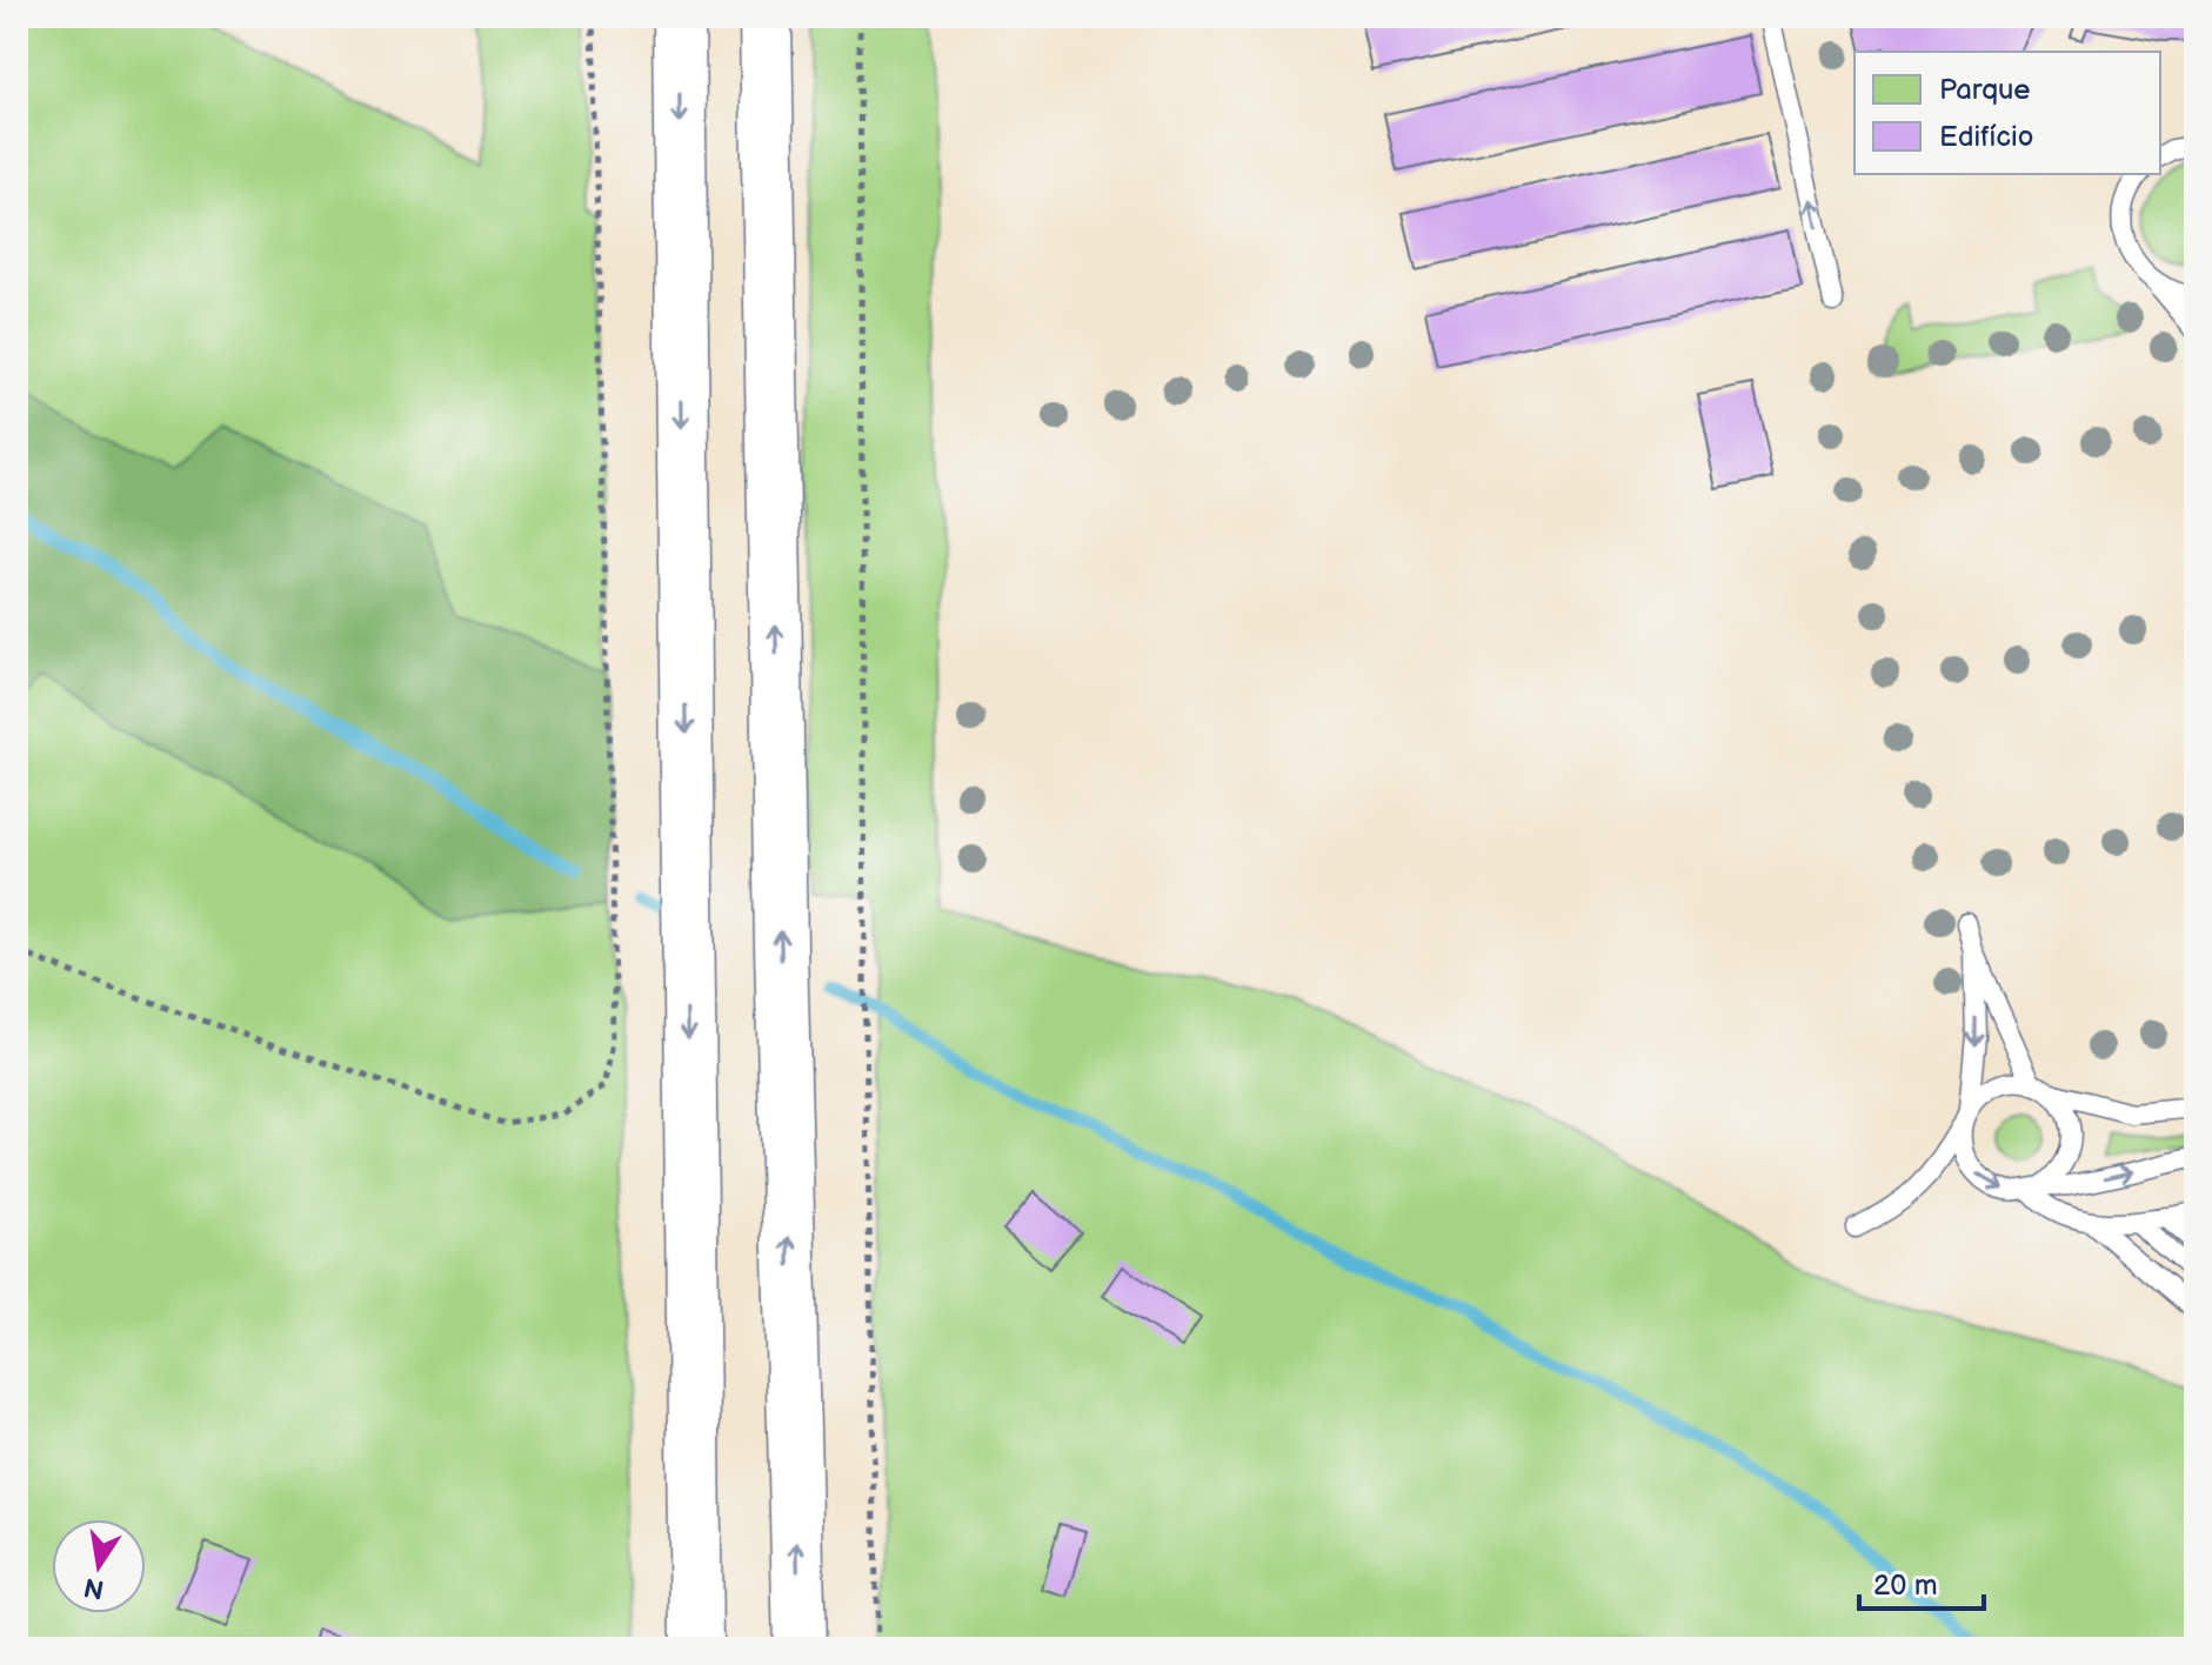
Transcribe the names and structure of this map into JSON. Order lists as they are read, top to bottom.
{
  "legend": ["Parque", "Edifício"],
  "scale_bar": "20 m",
  "north": "bottom"
}
